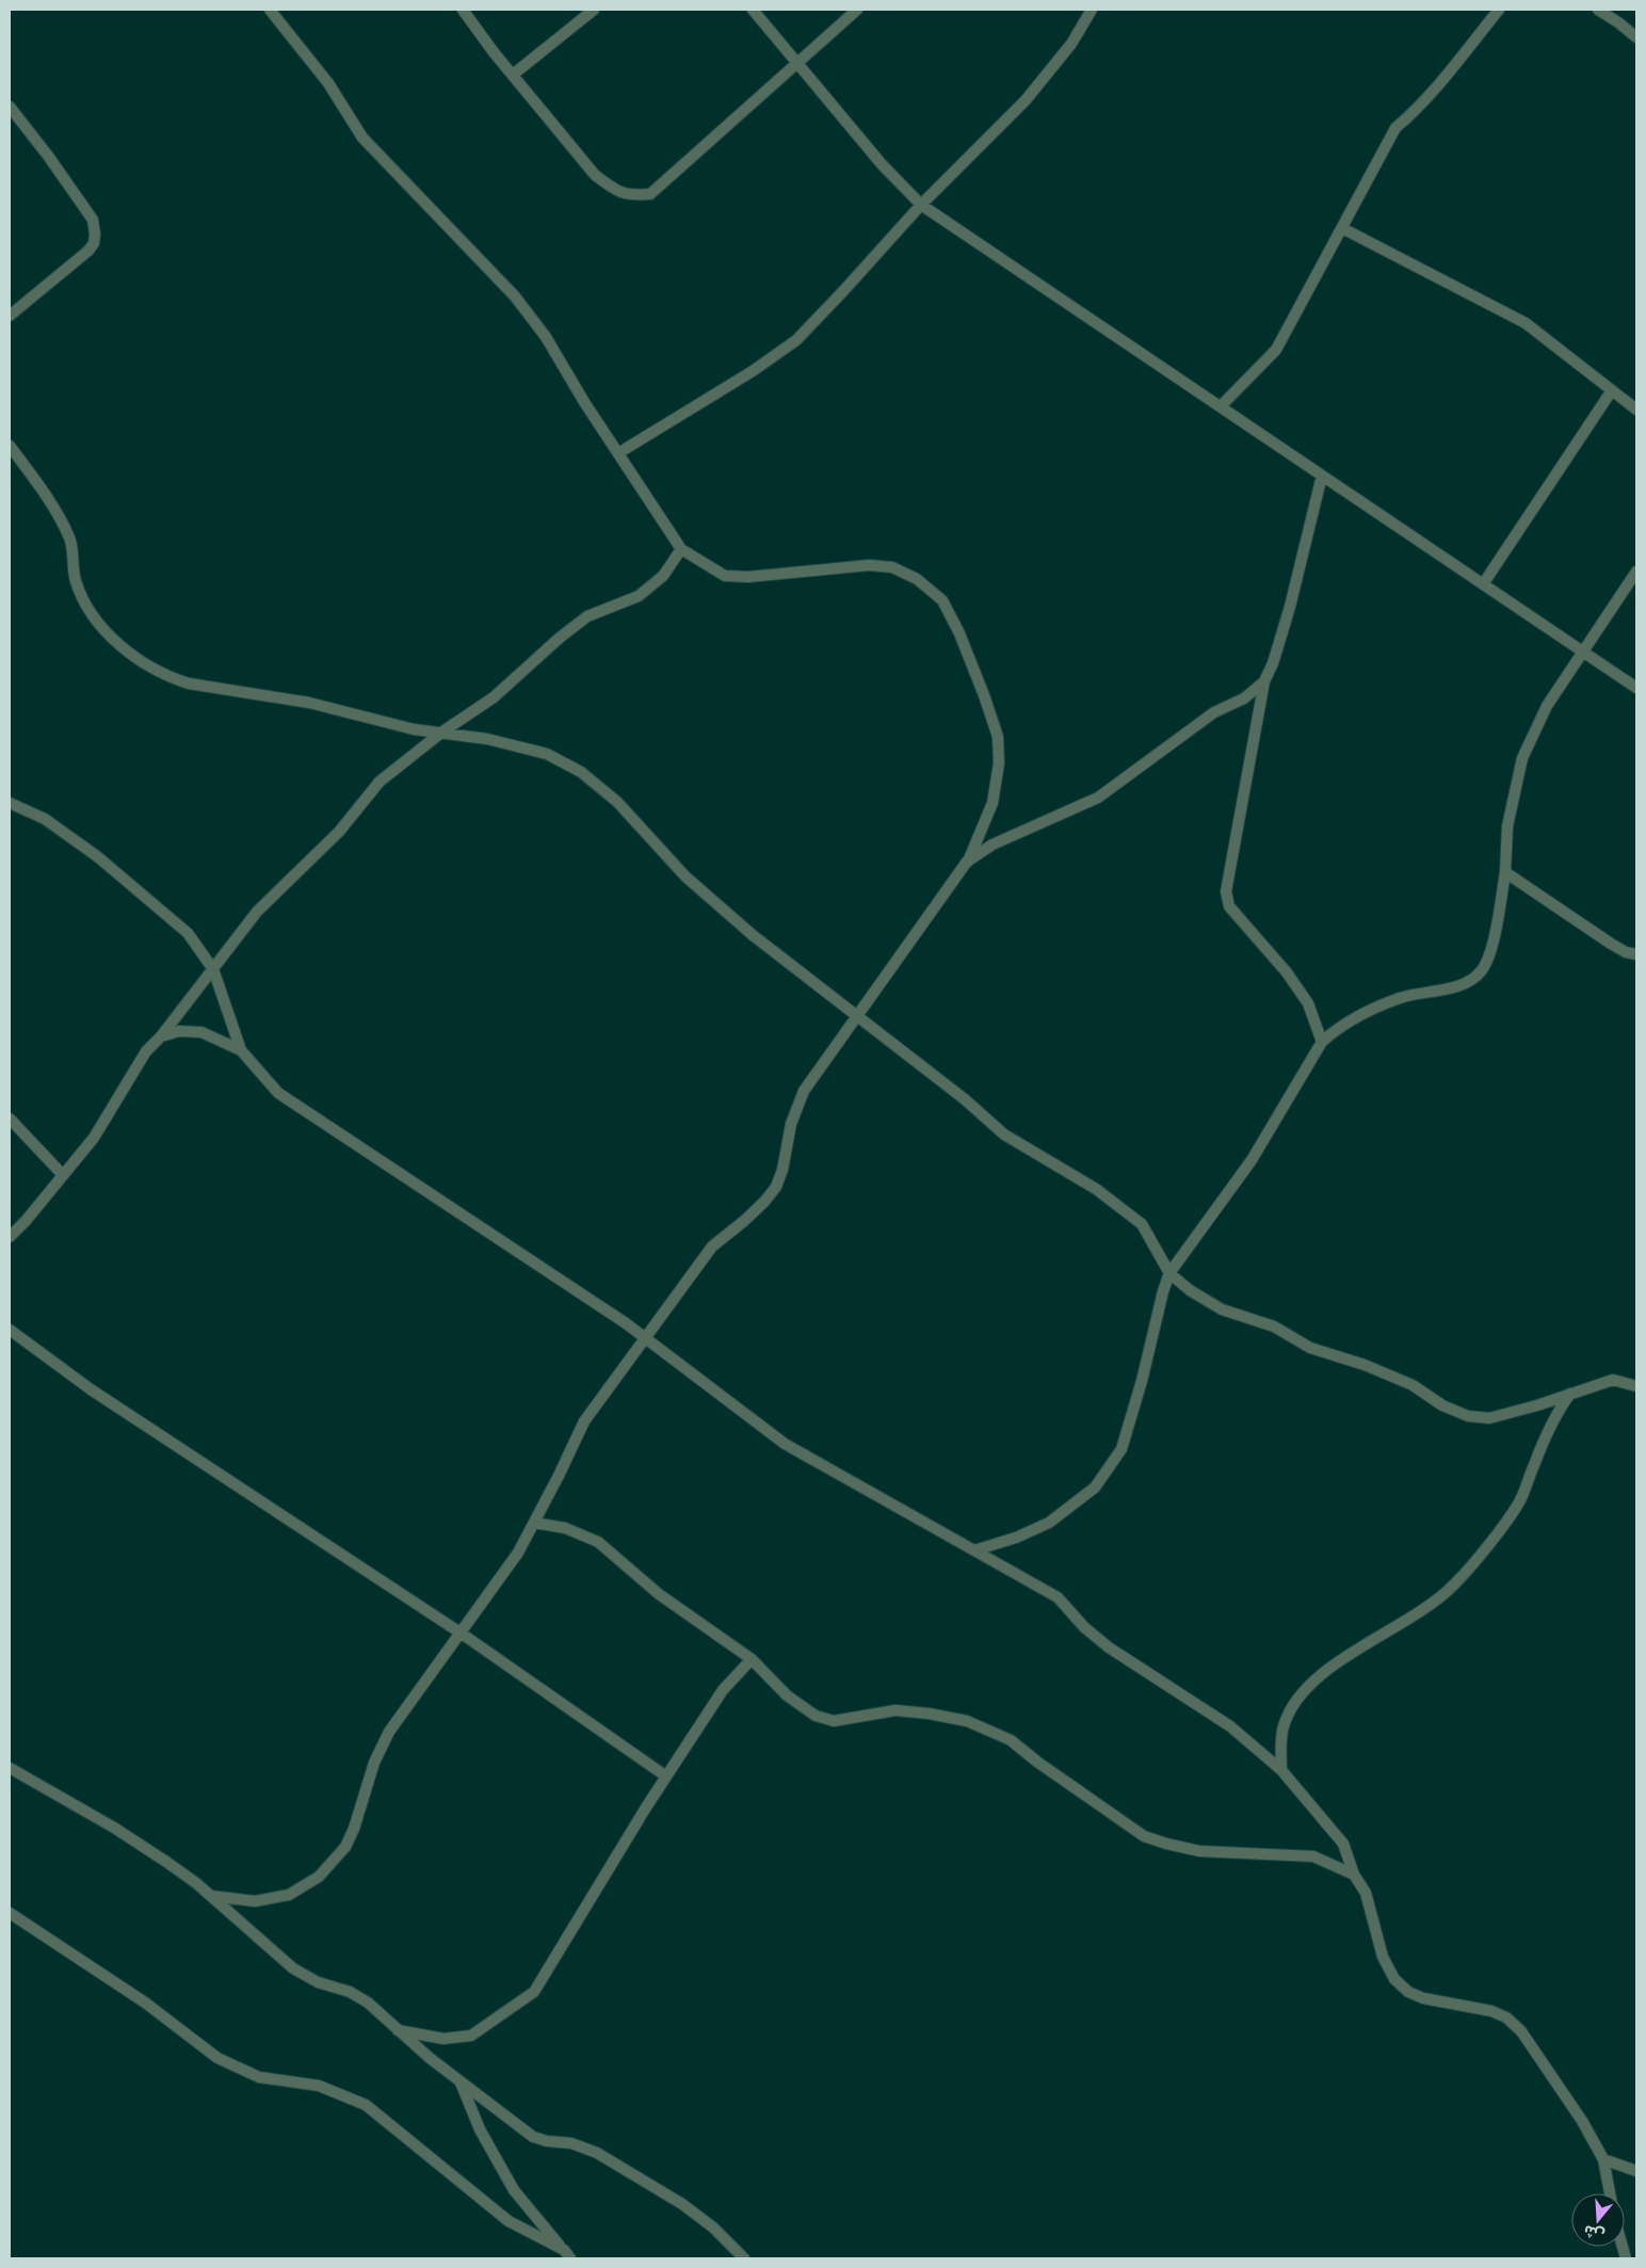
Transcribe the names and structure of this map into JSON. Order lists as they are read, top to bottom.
{
  "north": "bottom"
}
